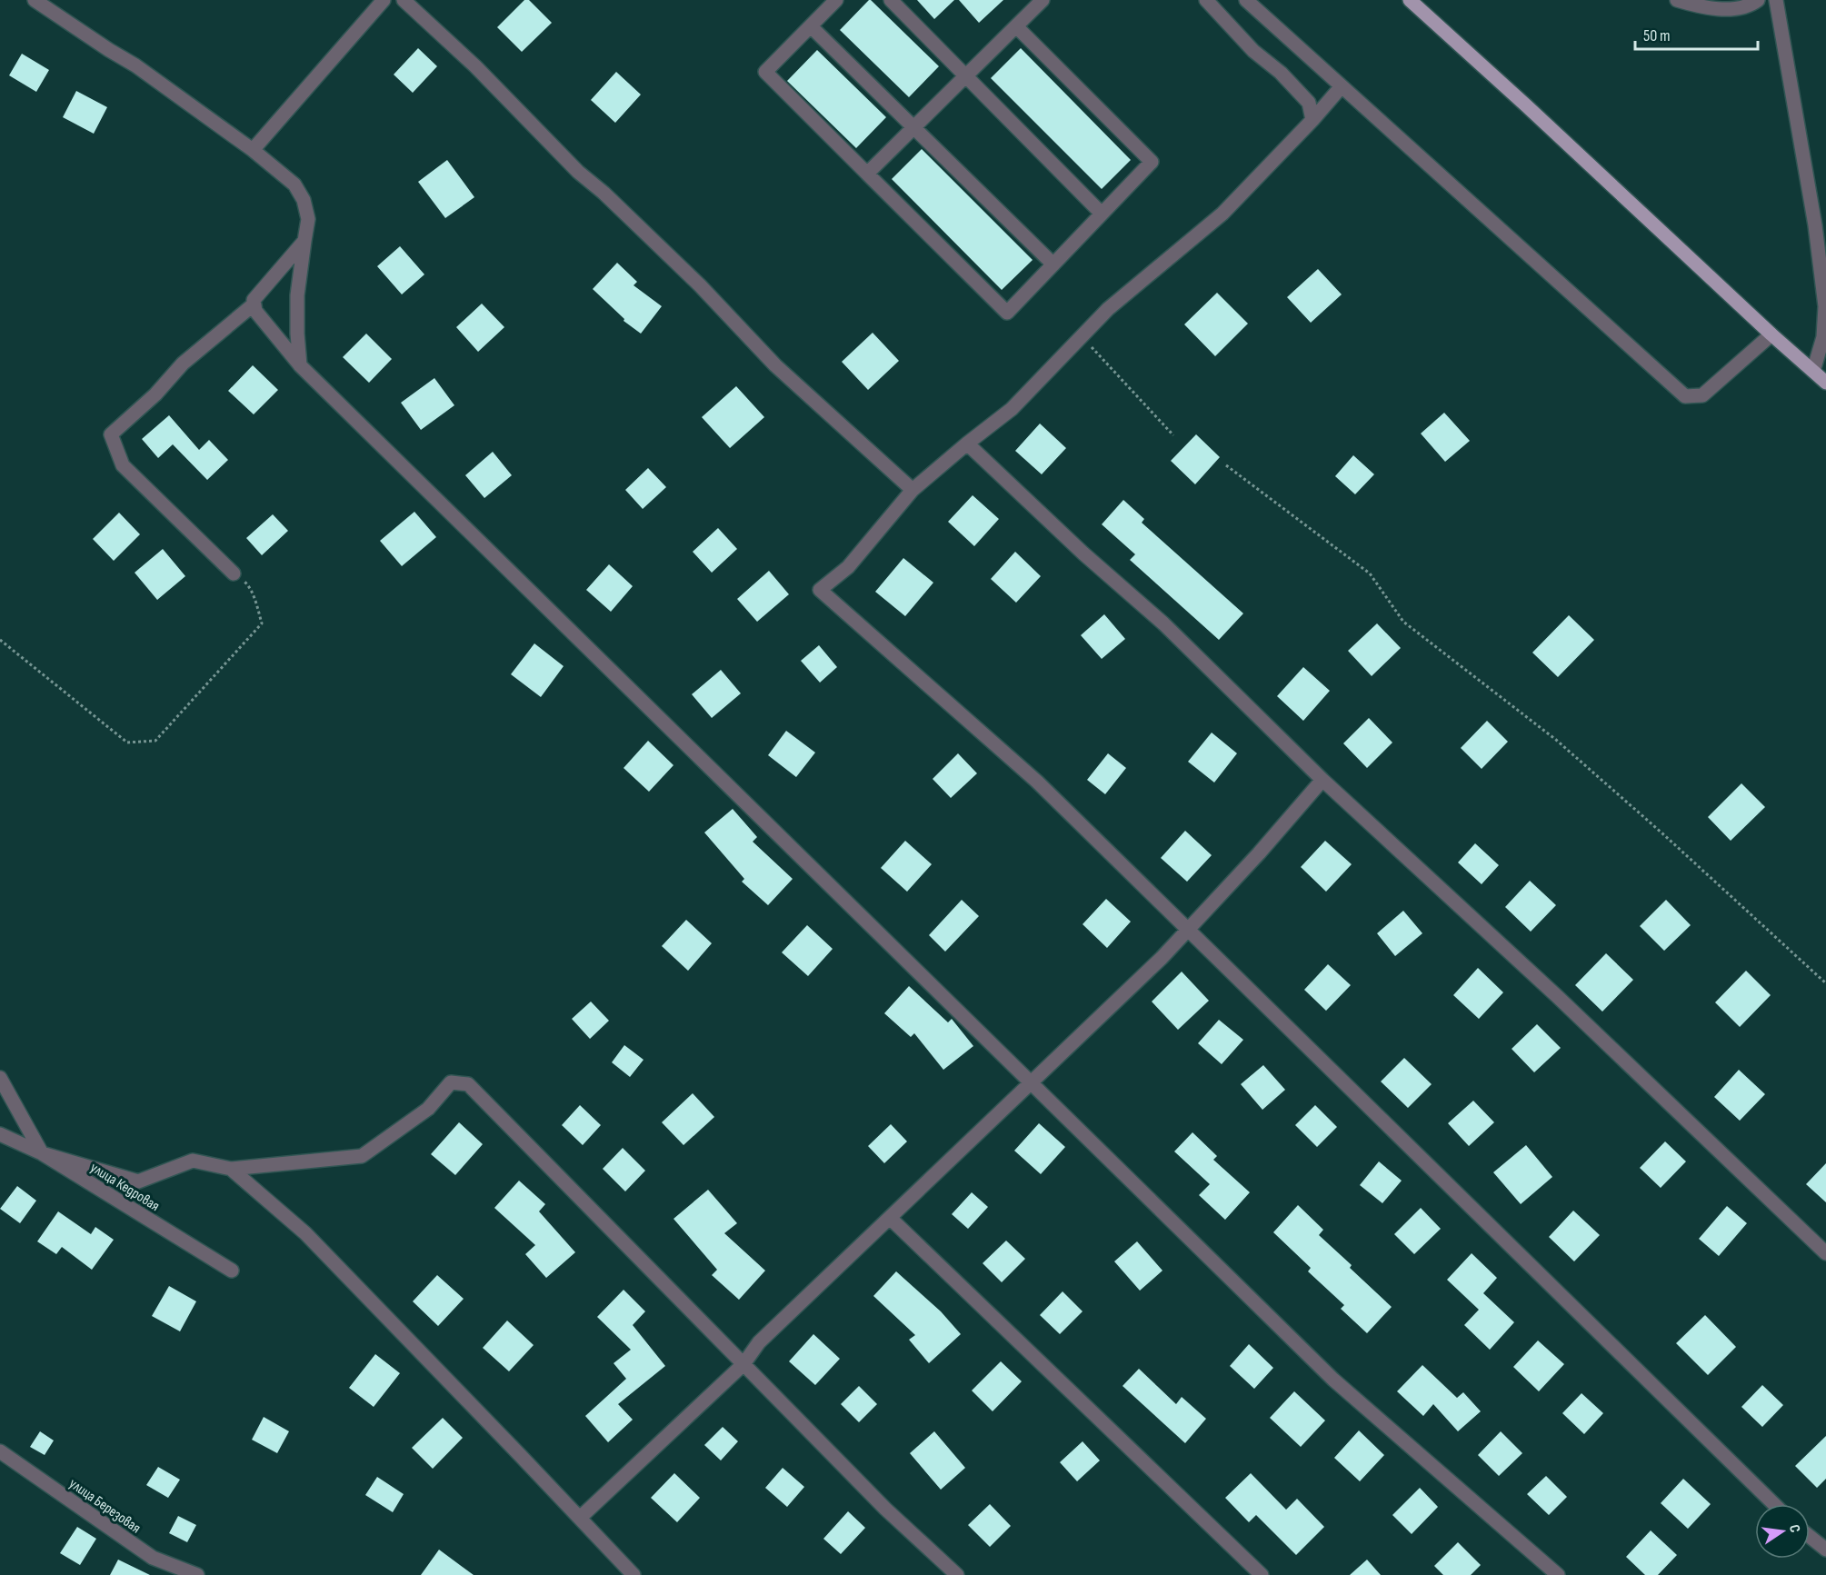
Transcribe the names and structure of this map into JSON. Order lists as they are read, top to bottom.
{
  "streets": {
    "street": ["улица Кедровая", "улица Березовая"]
  },
  "scale_bar": "50 m",
  "north": "right"
}
